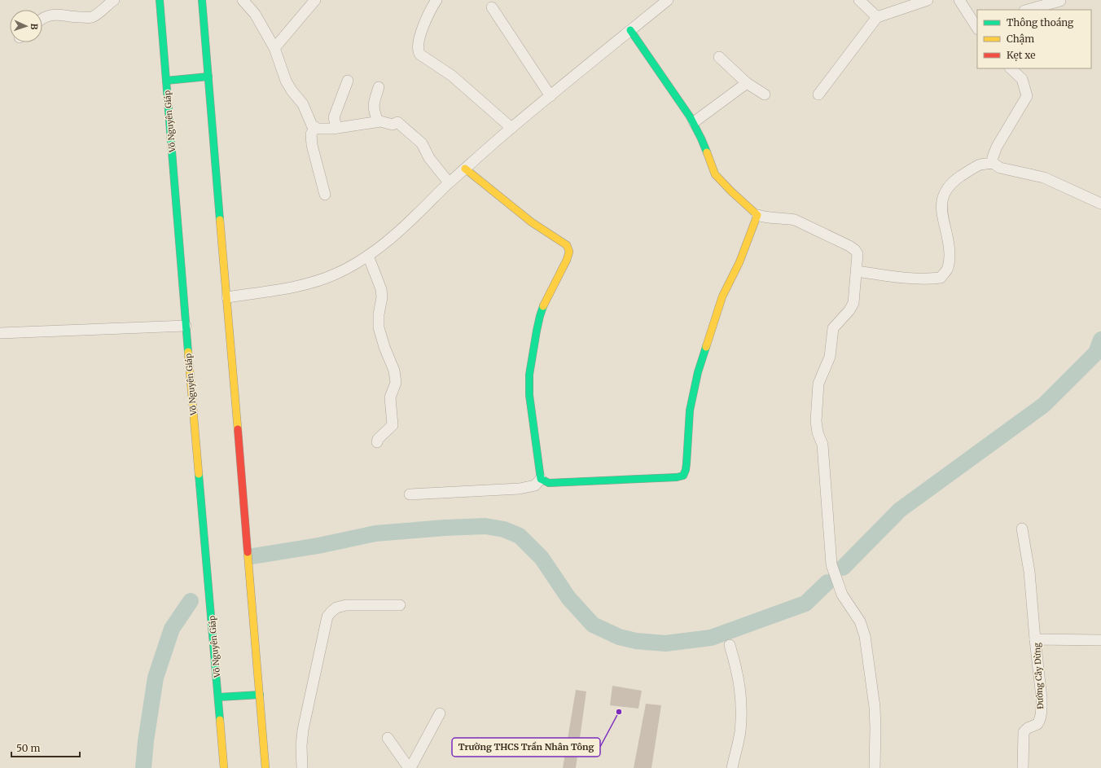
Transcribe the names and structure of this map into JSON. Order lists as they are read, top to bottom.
{
  "streets": {
    "main road": ["Võ Nguyên Giáp"],
    "street": ["Đường Cây Dừng"]
  },
  "places": ["Trường THCS Trần Nhân Tông"],
  "legend": ["Thông thoáng", "Chậm", "Kẹt xe"],
  "scale_bar": "50 m",
  "north": "right"
}
